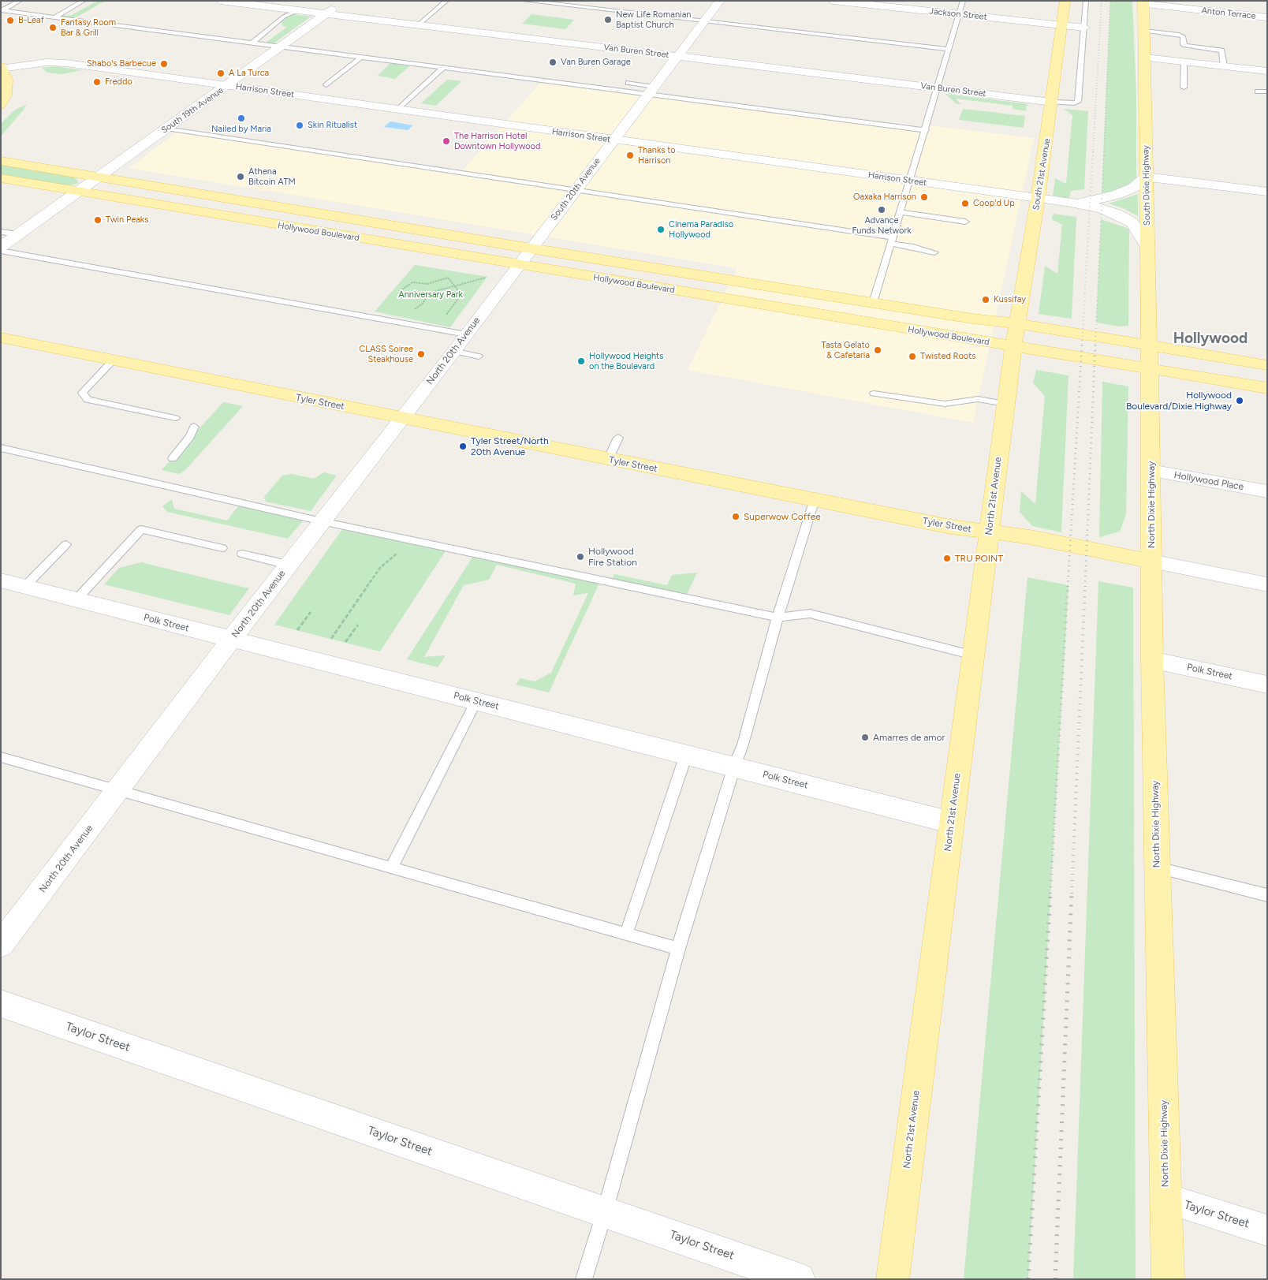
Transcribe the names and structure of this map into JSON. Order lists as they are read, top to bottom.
{
  "streets": {
    "main road": [
      "South 21st Avenue",
      "South Dixie Highway",
      "Hollywood Boulevard",
      "Tyler Street",
      "North 21st Avenue",
      "North Dixie Highway"
    ],
    "street": [
      "Anton Terrace",
      "Jackson Street",
      "Van Buren Street",
      "Harrison Street",
      "South 19th Avenue",
      "South 20th Avenue",
      "North 20th Avenue",
      "Hollywood Place",
      "Polk Street",
      "Taylor Street"
    ]
  },
  "crossings": [
    ["Anton Terrace", "South Dixie Highway"],
    ["Jackson Street", "South 21st Avenue"],
    ["Van Buren Street", "South 19th Avenue"],
    ["Van Buren Street", "South 21st Avenue"],
    ["Van Buren Street", "South 20th Avenue"],
    ["Harrison Street", "South 19th Avenue"],
    ["Harrison Street", "South 21st Avenue"],
    ["Harrison Street", "South Dixie Highway"],
    ["Harrison Street", "South 20th Avenue"],
    ["South 19th Avenue", "Hollywood Boulevard"],
    ["South 21st Avenue", "Hollywood Boulevard"],
    ["South 21st Avenue", "North 21st Avenue"],
    ["South Dixie Highway", "Hollywood Boulevard"],
    ["South Dixie Highway", "North Dixie Highway"],
    ["South 20th Avenue", "Hollywood Boulevard"],
    ["South 20th Avenue", "North 20th Avenue"],
    ["Hollywood Boulevard", "North 20th Avenue"],
    ["Hollywood Boulevard", "North 21st Avenue"],
    ["Hollywood Boulevard", "North Dixie Highway"],
    ["North 20th Avenue", "Tyler Street"],
    ["North 20th Avenue", "Polk Street"],
    ["Tyler Street", "North 21st Avenue"],
    ["Tyler Street", "North Dixie Highway"],
    ["Hollywood Place", "North Dixie Highway"],
    ["North 21st Avenue", "Polk Street"],
    ["North Dixie Highway", "Polk Street"],
    ["North Dixie Highway", "Taylor Street"]
  ],
  "districts": ["Hollywood"],
  "parks": ["Anniversary Park"],
  "places": [
    "New Life Romanian Baptist Church",
    "B-Leaf",
    "Fantasy Room Bar & Grill",
    "Van Buren Garage",
    "Shabo's Barbecue",
    "A La Turca",
    "Freddo",
    "Nailed by Maria",
    "Skin Ritualist",
    "The Harrison Hotel Downtown Hollywood",
    "Thanks to Harrison",
    "Athena Bitcoin ATM",
    "Oaxaka Harrison",
    "Coop'd Up",
    "Advance Funds Network",
    "Twin Peaks",
    "Cinema Paradiso Hollywood",
    "Kussifay",
    "Tasta Gelato & Cafetaria",
    "CLASS Soiree Steakhouse",
    "Twisted Roots",
    "Hollywood Heights on the Boulevard",
    "Hollywood Boulevard/Dixie Highway",
    "Tyler Street/North 20th Avenue",
    "Superwow Coffee",
    "Hollywood Fire Station",
    "TRU POINT",
    "Amarres de amor"
  ]
}
